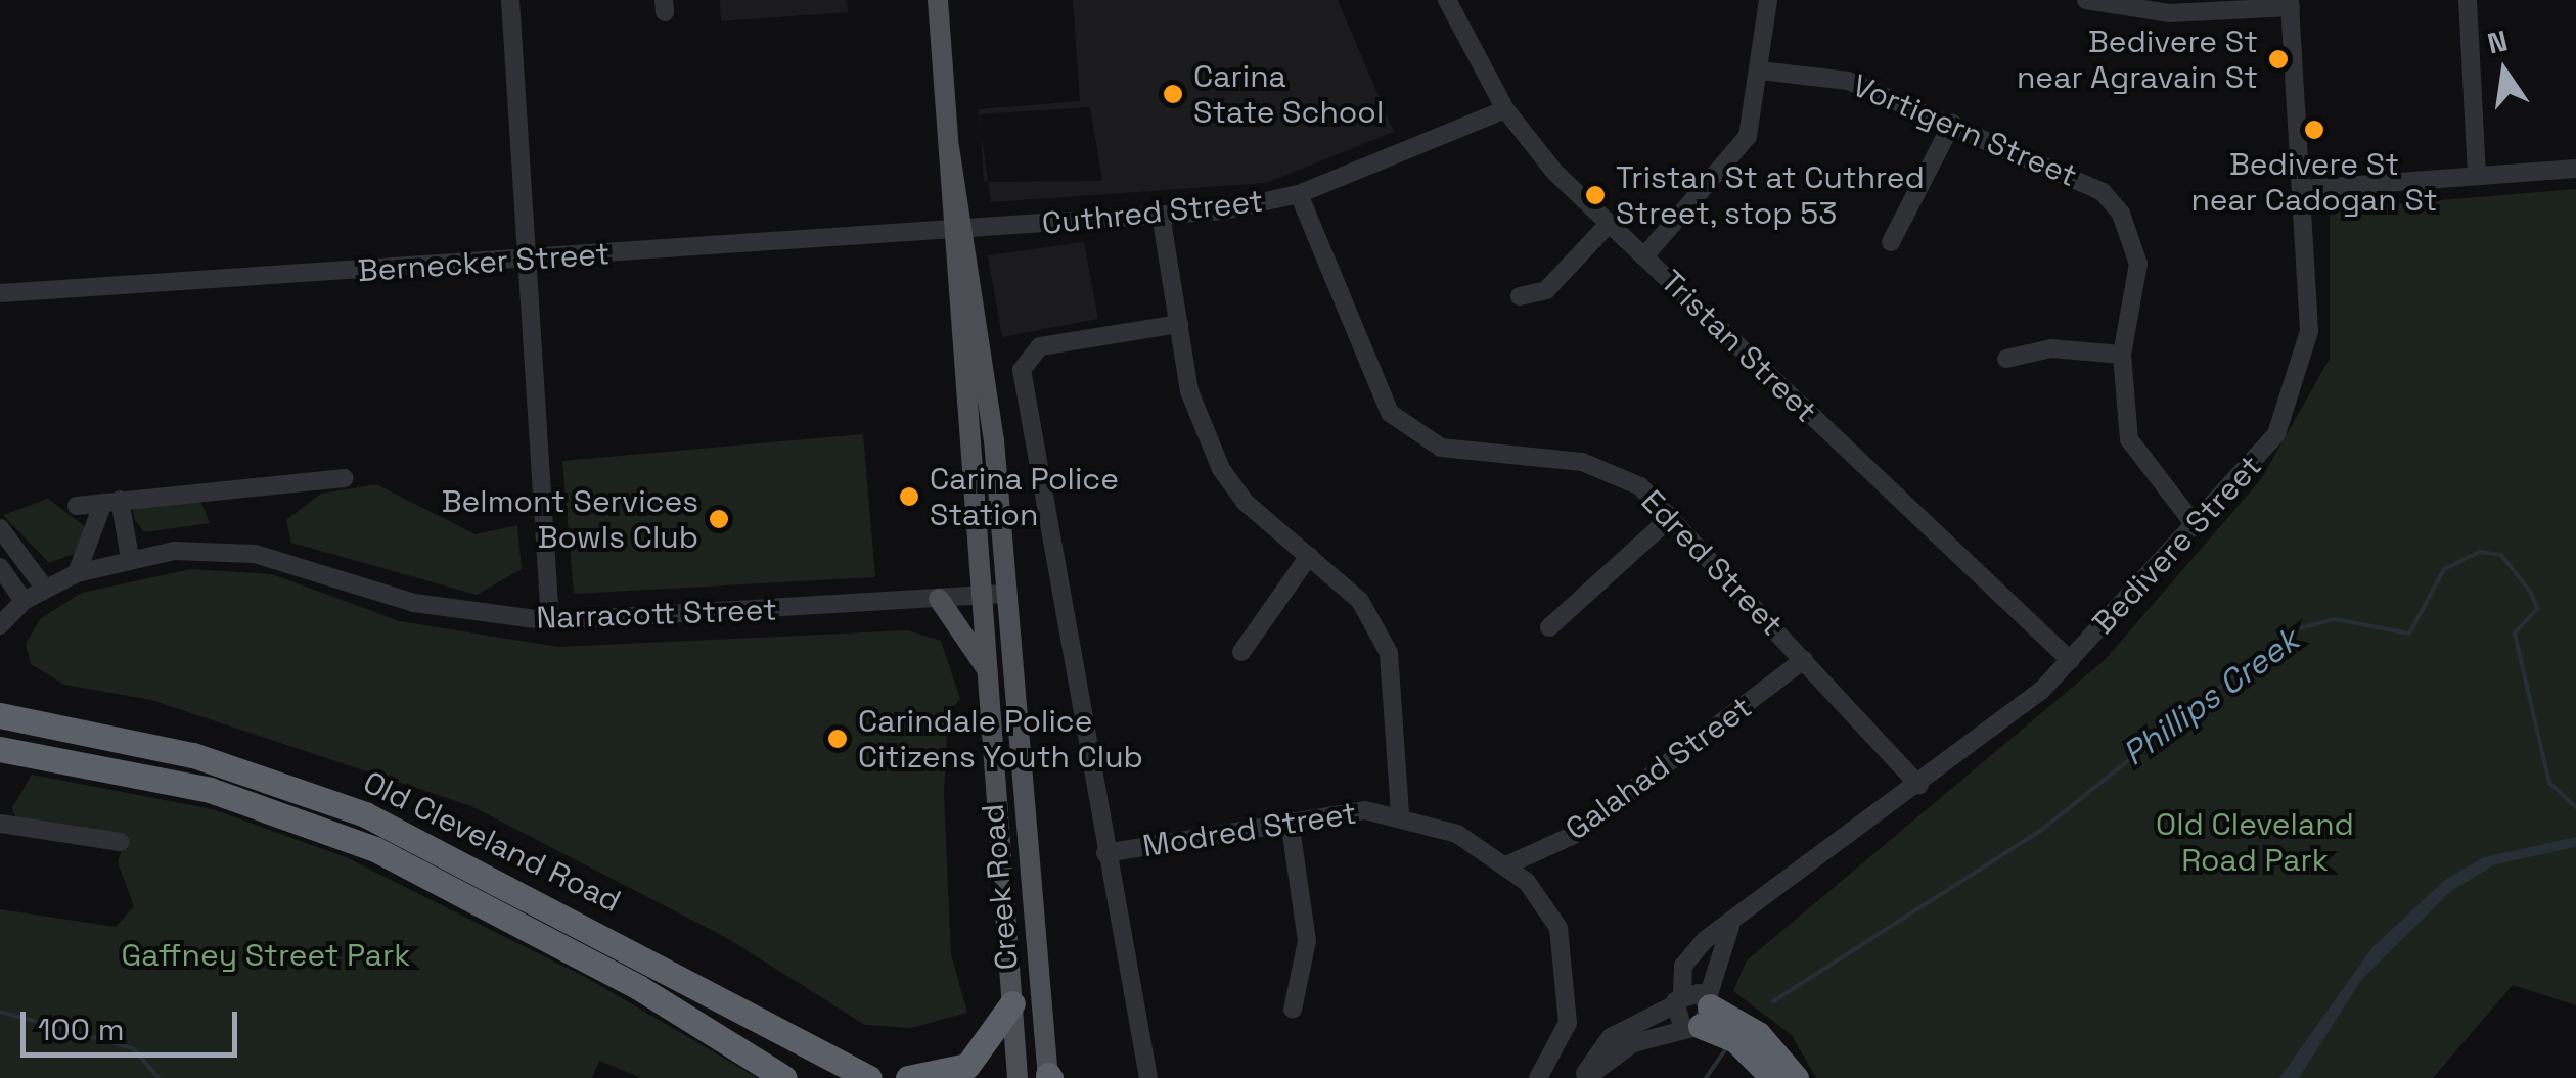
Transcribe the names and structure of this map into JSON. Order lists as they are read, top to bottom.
{
  "streets": {
    "highway": ["Old Cleveland Road"],
    "main road": ["Creek Road"],
    "street": [
      "Vortigern Street",
      "Cuthred Street",
      "Bernecker Street",
      "Tristan Street",
      "Bedivere Street",
      "Edred Street",
      "Narracott Street",
      "Galahad Street",
      "Modred Street"
    ]
  },
  "crossings": [
    ["Vortigern Street", "Bedivere Street"],
    ["Cuthred Street", "Bernecker Street"],
    ["Cuthred Street", "Tristan Street"],
    ["Cuthred Street", "Edred Street"],
    ["Cuthred Street", "Creek Road"],
    ["Bernecker Street", "Creek Road"],
    ["Tristan Street", "Bedivere Street"],
    ["Bedivere Street", "Edred Street"],
    ["Edred Street", "Galahad Street"],
    ["Narracott Street", "Creek Road"],
    ["Galahad Street", "Modred Street"]
  ],
  "water": ["Phillips Creek"],
  "parks": ["Old Cleveland Road Park", "Gaffney Street Park"],
  "places": [
    "Bedivere St near Agravain St",
    "Carina State School",
    "Bedivere St near Cadogan St",
    "Tristan St at Cuthred Street, stop 53",
    "Carina Police Station",
    "Belmont Services Bowls Club",
    "Carindale Police Citizens Youth Club"
  ],
  "scale_bar": "100 m",
  "north": "top"
}
